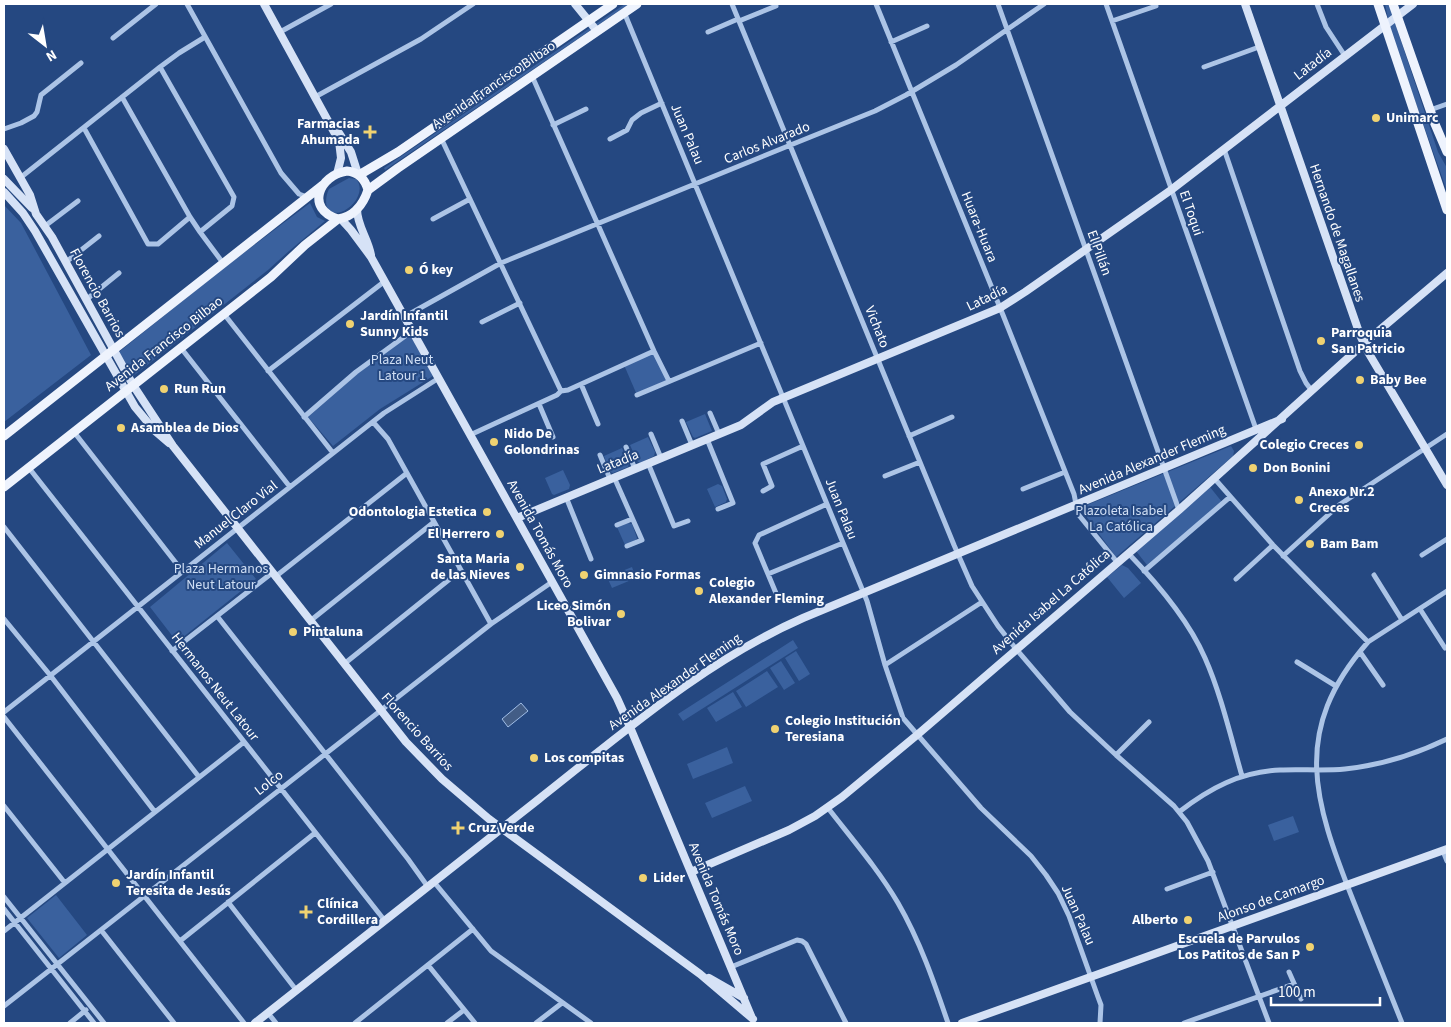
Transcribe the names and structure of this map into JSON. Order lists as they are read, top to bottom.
{
  "streets": {
    "main road": [
      "Latadía",
      "Avenida Francisco Bilbao",
      "Hernando de Magallanes",
      "Florencio Barrios",
      "Avenida Alexander Fleming",
      "Avenida Tomás Moro",
      "Avenida Isabel La Católica",
      "Alonso de Camargo"
    ],
    "street": [
      "Juan Palau",
      "Carlos Alvarado",
      "El Toqui",
      "Huara-Huara",
      "El Pillán",
      "Vichato",
      "Manuel Claro Vial",
      "Hermanos Neut Latour",
      "Lolco"
    ]
  },
  "crossings": [
    ["Latadía", "Juan Palau"],
    ["Latadía", "El Toqui"],
    ["Latadía", "Huara-Huara"],
    ["Latadía", "Hernando de Magallanes"],
    ["Latadía", "El Pillán"],
    ["Latadía", "Vichato"],
    ["Latadía", "Avenida Tomás Moro"],
    ["Avenida Francisco Bilbao", "Juan Palau"],
    ["Avenida Francisco Bilbao", "Florencio Barrios"],
    ["Avenida Francisco Bilbao", "Avenida Tomás Moro"],
    ["Avenida Francisco Bilbao", "Hermanos Neut Latour"],
    ["Juan Palau", "Carlos Alvarado"],
    ["Juan Palau", "Avenida Alexander Fleming"],
    ["Juan Palau", "Avenida Isabel La Católica"],
    ["Juan Palau", "Alonso de Camargo"],
    ["Carlos Alvarado", "Huara-Huara"],
    ["Carlos Alvarado", "El Pillán"],
    ["Carlos Alvarado", "Vichato"],
    ["Carlos Alvarado", "Avenida Tomás Moro"],
    ["El Toqui", "Avenida Alexander Fleming"],
    ["Huara-Huara", "Avenida Alexander Fleming"],
    ["Huara-Huara", "Avenida Isabel La Católica"],
    ["Hernando de Magallanes", "Avenida Isabel La Católica"],
    ["El Pillán", "Avenida Alexander Fleming"],
    ["El Pillán", "Avenida Isabel La Católica"],
    ["Florencio Barrios", "Avenida Alexander Fleming"],
    ["Florencio Barrios", "Manuel Claro Vial"],
    ["Florencio Barrios", "Avenida Tomás Moro"],
    ["Florencio Barrios", "Lolco"],
    ["Vichato", "Avenida Alexander Fleming"],
    ["Vichato", "Avenida Isabel La Católica"],
    ["Vichato", "Alonso de Camargo"],
    ["Avenida Alexander Fleming", "Avenida Tomás Moro"],
    ["Avenida Alexander Fleming", "Avenida Isabel La Católica"],
    ["Avenida Alexander Fleming", "Hermanos Neut Latour"],
    ["Manuel Claro Vial", "Avenida Tomás Moro"],
    ["Manuel Claro Vial", "Hermanos Neut Latour"],
    ["Avenida Tomás Moro", "Avenida Isabel La Católica"],
    ["Avenida Tomás Moro", "Lolco"],
    ["Hermanos Neut Latour", "Lolco"]
  ],
  "parks": ["Plaza Neut Latour 1", "Plazoleta Isabel La Católica", "Plaza Hermanos Neut Latour"],
  "places": {
    "other": [
      "Unimarc",
      "Ó key",
      "Jardín Infantil Sunny Kids",
      "Parroquia San Patricio",
      "Baby Bee",
      "Run Run",
      "Asamblea de Dios",
      "Nido De Golondrinas",
      "Colegio Creces",
      "Don Bonini",
      "Anexo Nr.2 Creces",
      "Odontologia Estetica",
      "El Herrero",
      "Bam Bam",
      "Santa Maria de las Nieves",
      "Gimnasio Formas",
      "Colegio Alexander Fleming",
      "Liceo Simón Bolivar",
      "Pintaluna",
      "Colegio Institución Teresiana",
      "Los compitas",
      "Lider",
      "Jardín Infantil Teresita de Jesús",
      "Alberto",
      "Escuela de Parvulos Los Patitos de San P"
    ],
    "health": ["Farmacias Ahumada", "Cruz Verde", "Clínica Cordillera"]
  },
  "scale_bar": "100 m",
  "north": "bottom right"
}
